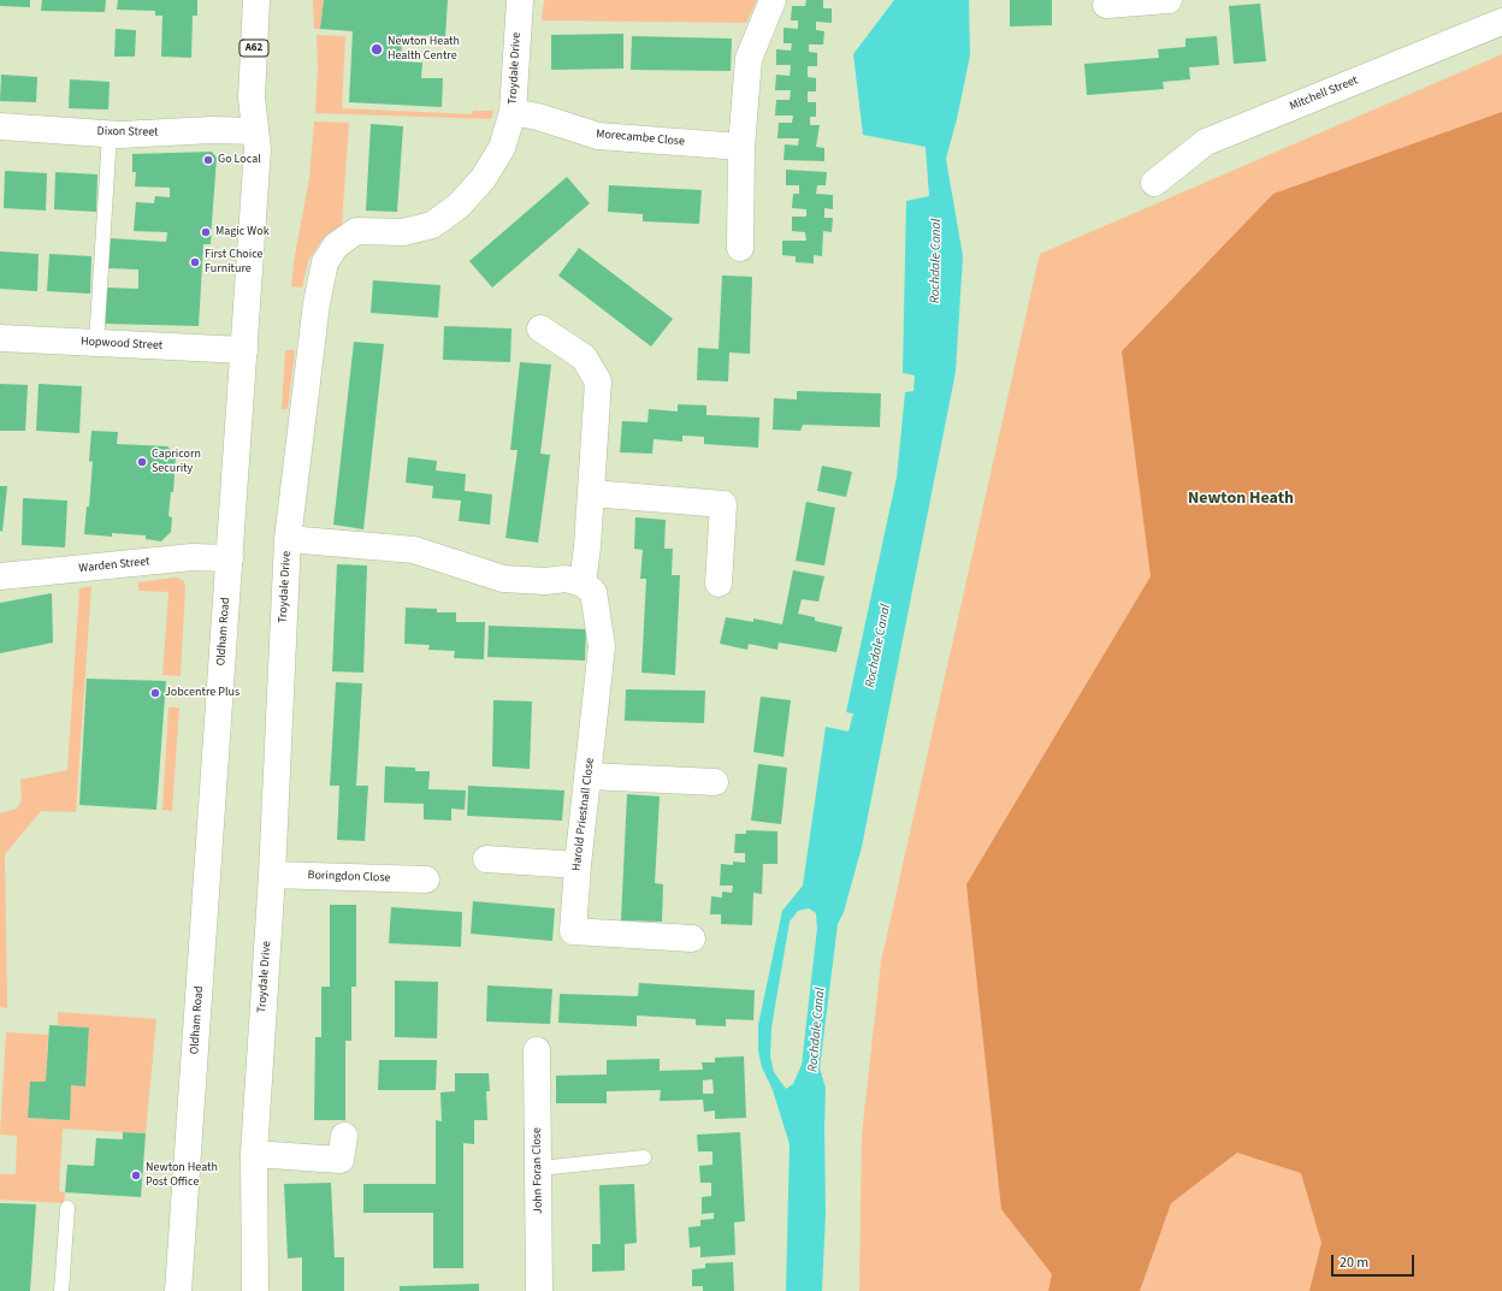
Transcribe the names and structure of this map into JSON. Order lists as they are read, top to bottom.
{
  "streets": {
    "main road": [
      "A62",
      "Troydale Drive",
      "Mitchell Street",
      "Dixon Street",
      "Morecambe Close",
      "Hopwood Street",
      "Warden Street",
      "Oldham Road",
      "Harold Priestnall Close",
      "Boringdon Close",
      "John Foran Close"
    ]
  },
  "crossings": [
    ["Troydale Drive", "Morecambe Close"],
    ["Troydale Drive", "Boringdon Close"],
    ["Dixon Street", "Oldham Road"],
    ["Hopwood Street", "Oldham Road"],
    ["Warden Street", "Oldham Road"]
  ],
  "districts": ["Newton Heath"],
  "water": ["Rochdale Canal"],
  "places": [
    "Newton Heath Health Centre",
    "Go Local",
    "Magic Wok",
    "First Choice Furniture",
    "Capricorn Security",
    "Jobcentre Plus",
    "Newton Heath Post Office"
  ],
  "scale_bar": "20 m"
}
